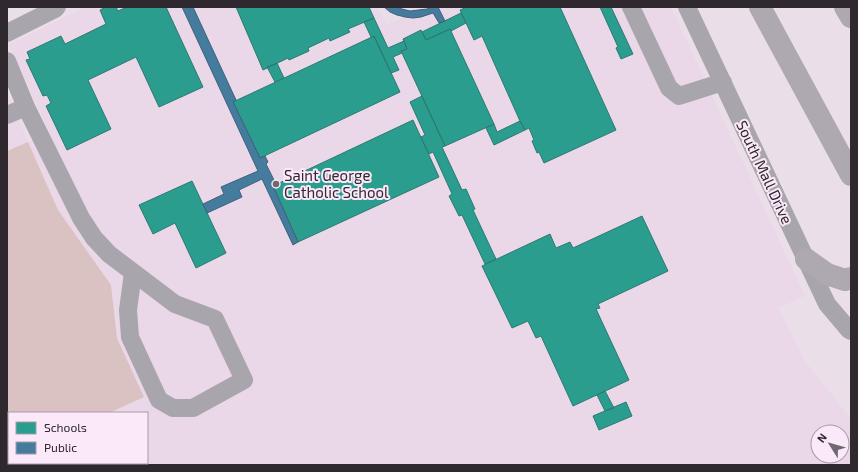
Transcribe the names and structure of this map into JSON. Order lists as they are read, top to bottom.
{
  "streets": {
    "street": ["South Mall Drive"]
  },
  "places": ["Saint George Catholic School"],
  "legend": ["Schools", "Public"],
  "north": "top left"
}
